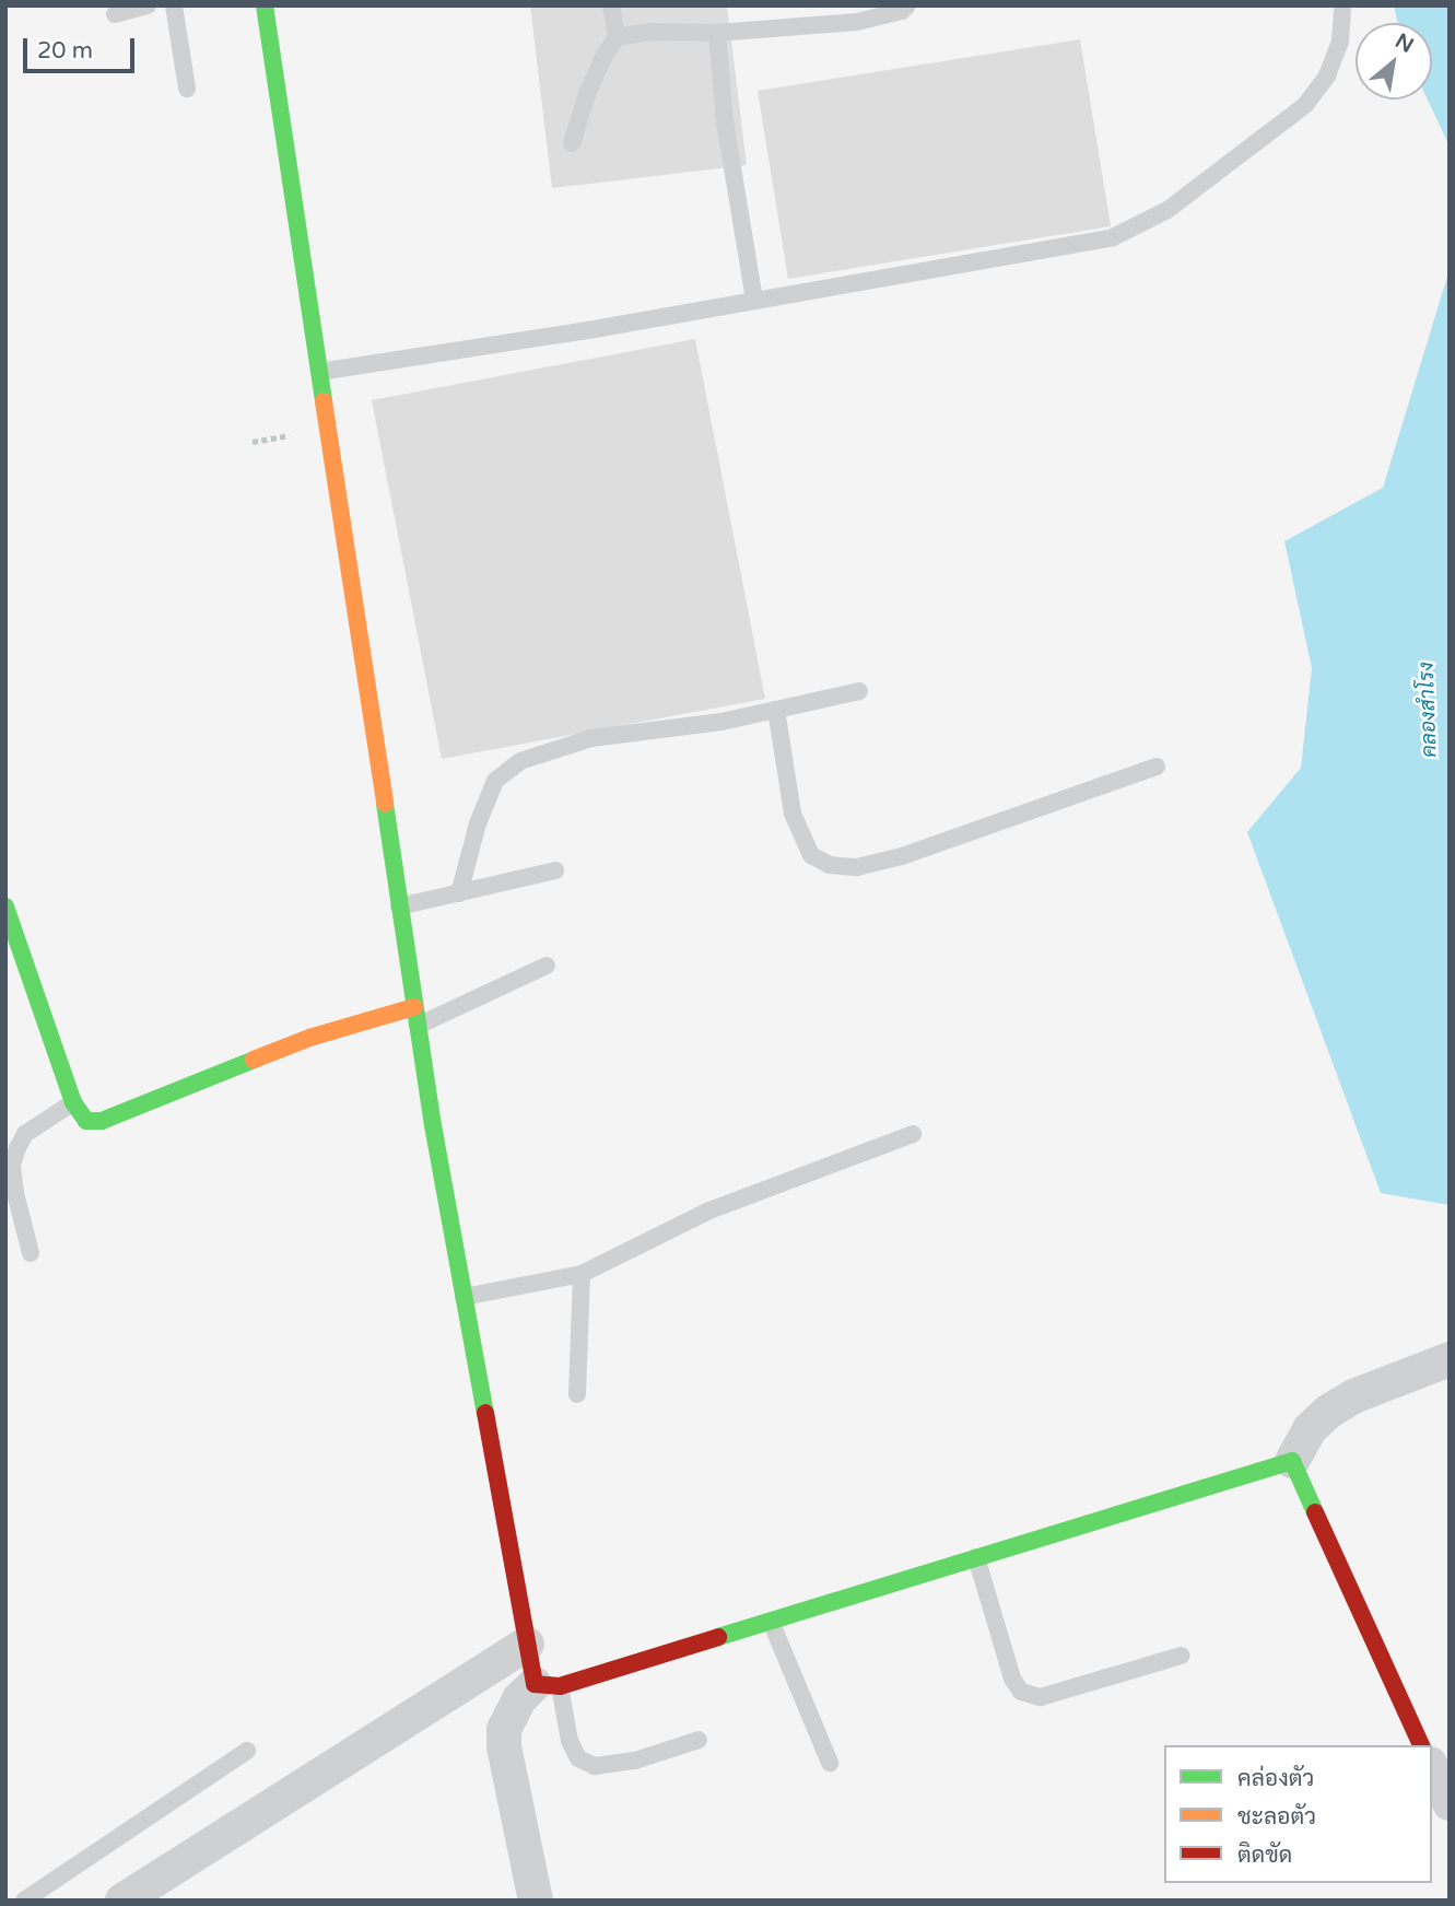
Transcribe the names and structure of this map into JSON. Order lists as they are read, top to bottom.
{
  "water": ["คลองสำโรง"],
  "legend": ["คล่องตัว", "ชะลอตัว", "ติดขัด"],
  "scale_bar": "20 m",
  "north": "top right"
}
